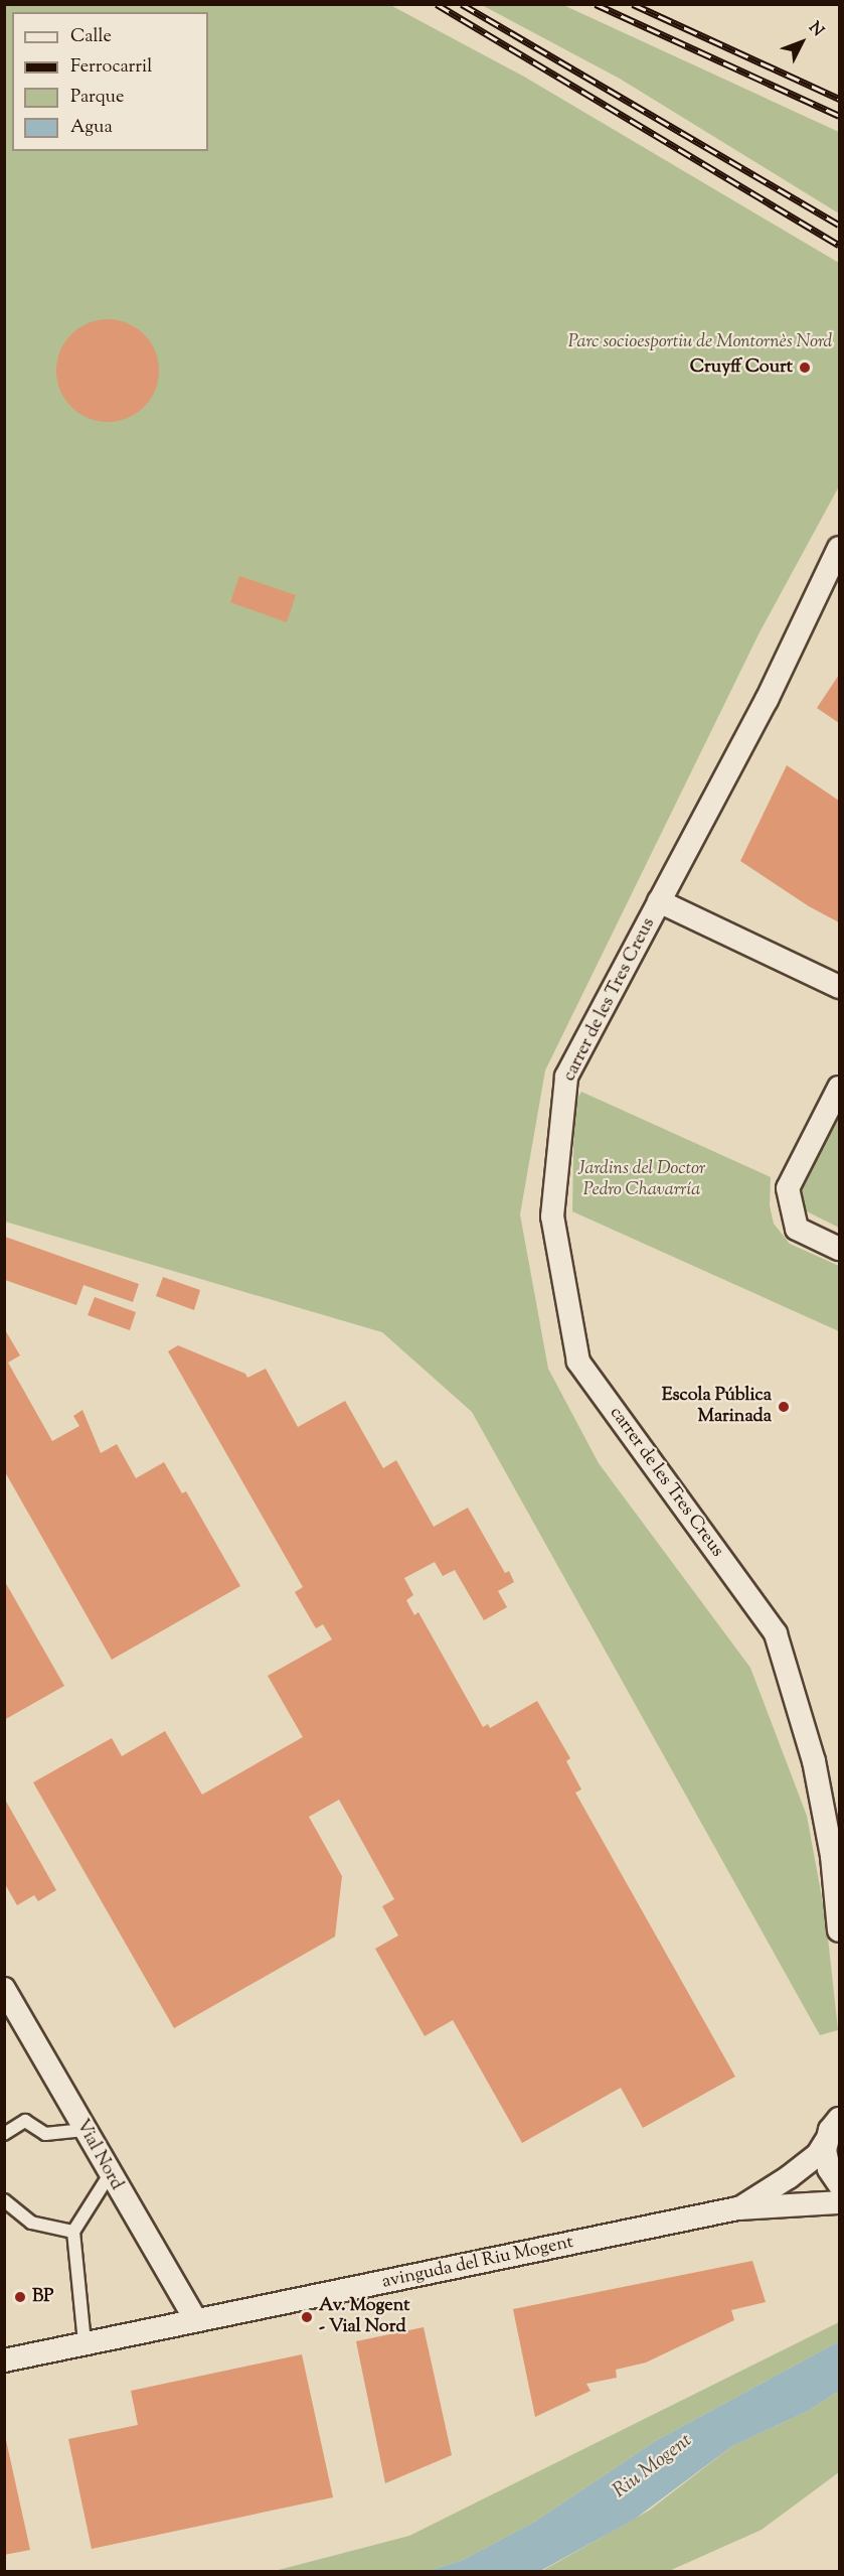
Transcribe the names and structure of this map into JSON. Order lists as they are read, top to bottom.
{
  "streets": {
    "street": ["carrer de les Tres Creus", "Vial Nord", "avinguda del Riu Mogent"]
  },
  "crossings": [
    ["Vial Nord", "avinguda del Riu Mogent"]
  ],
  "water": ["Riu Mogent"],
  "parks": ["Parc socioesportiu de Montornès Nord", "Jardins del Doctor Pedro Chavarría"],
  "places": [
    "Cruyff Court",
    "Escola Pública Marinada",
    "BP",
    "Av. Mogent - Vial Nord"
  ],
  "legend": [
    "Calle",
    "Ferrocarril",
    "Parque",
    "Agua"
  ],
  "north": "top right"
}
